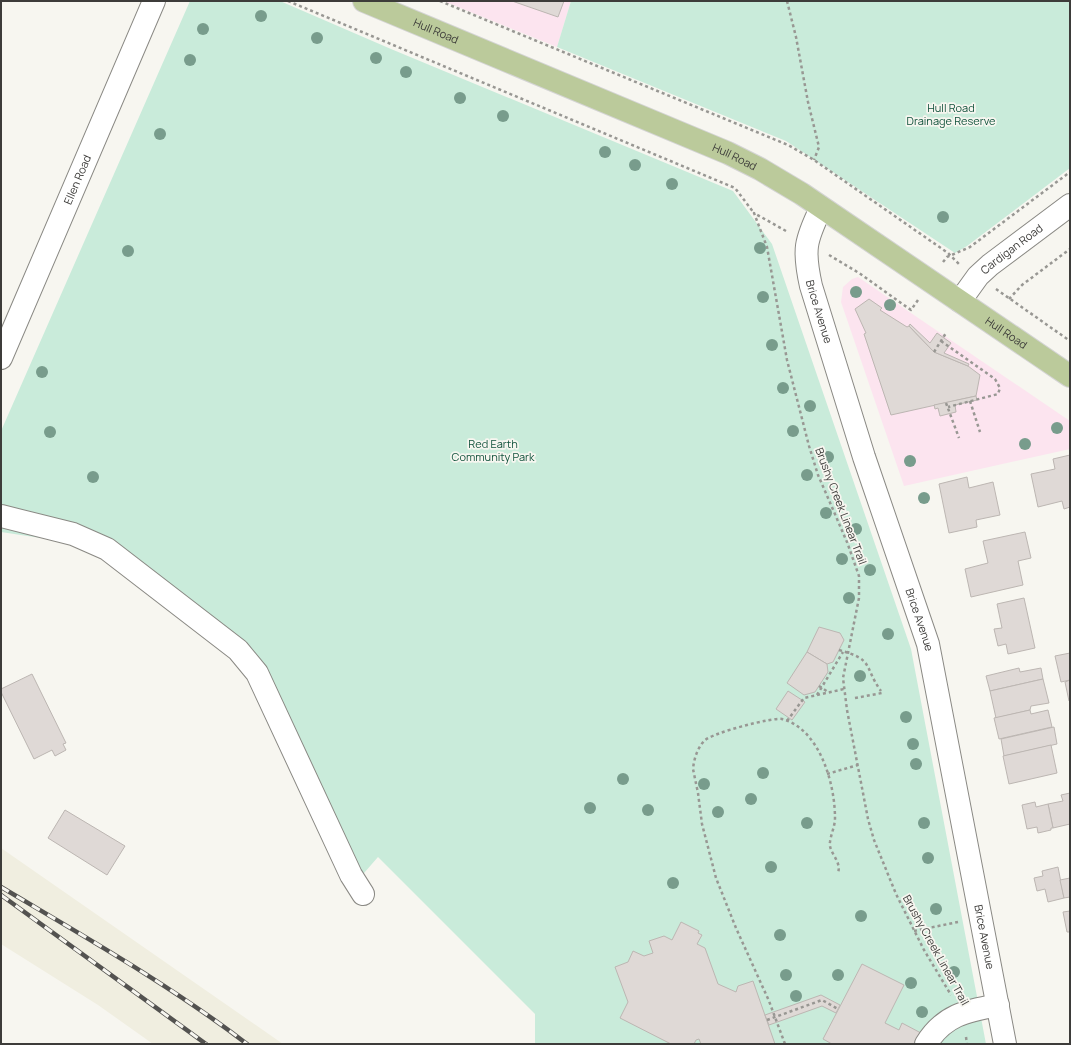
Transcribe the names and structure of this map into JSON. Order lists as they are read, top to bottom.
{
  "streets": {
    "main road": ["Hull Road"],
    "street": ["Ellen Road", "Cardigan Road", "Brice Avenue"],
    "path": ["Brushy Creek Linear Trail"]
  },
  "crossings": [
    ["Hull Road", "Cardigan Road"],
    ["Hull Road", "Brice Avenue"]
  ],
  "parks": ["Hull Road Drainage Reserve", "Red Earth Community Park"]
}
